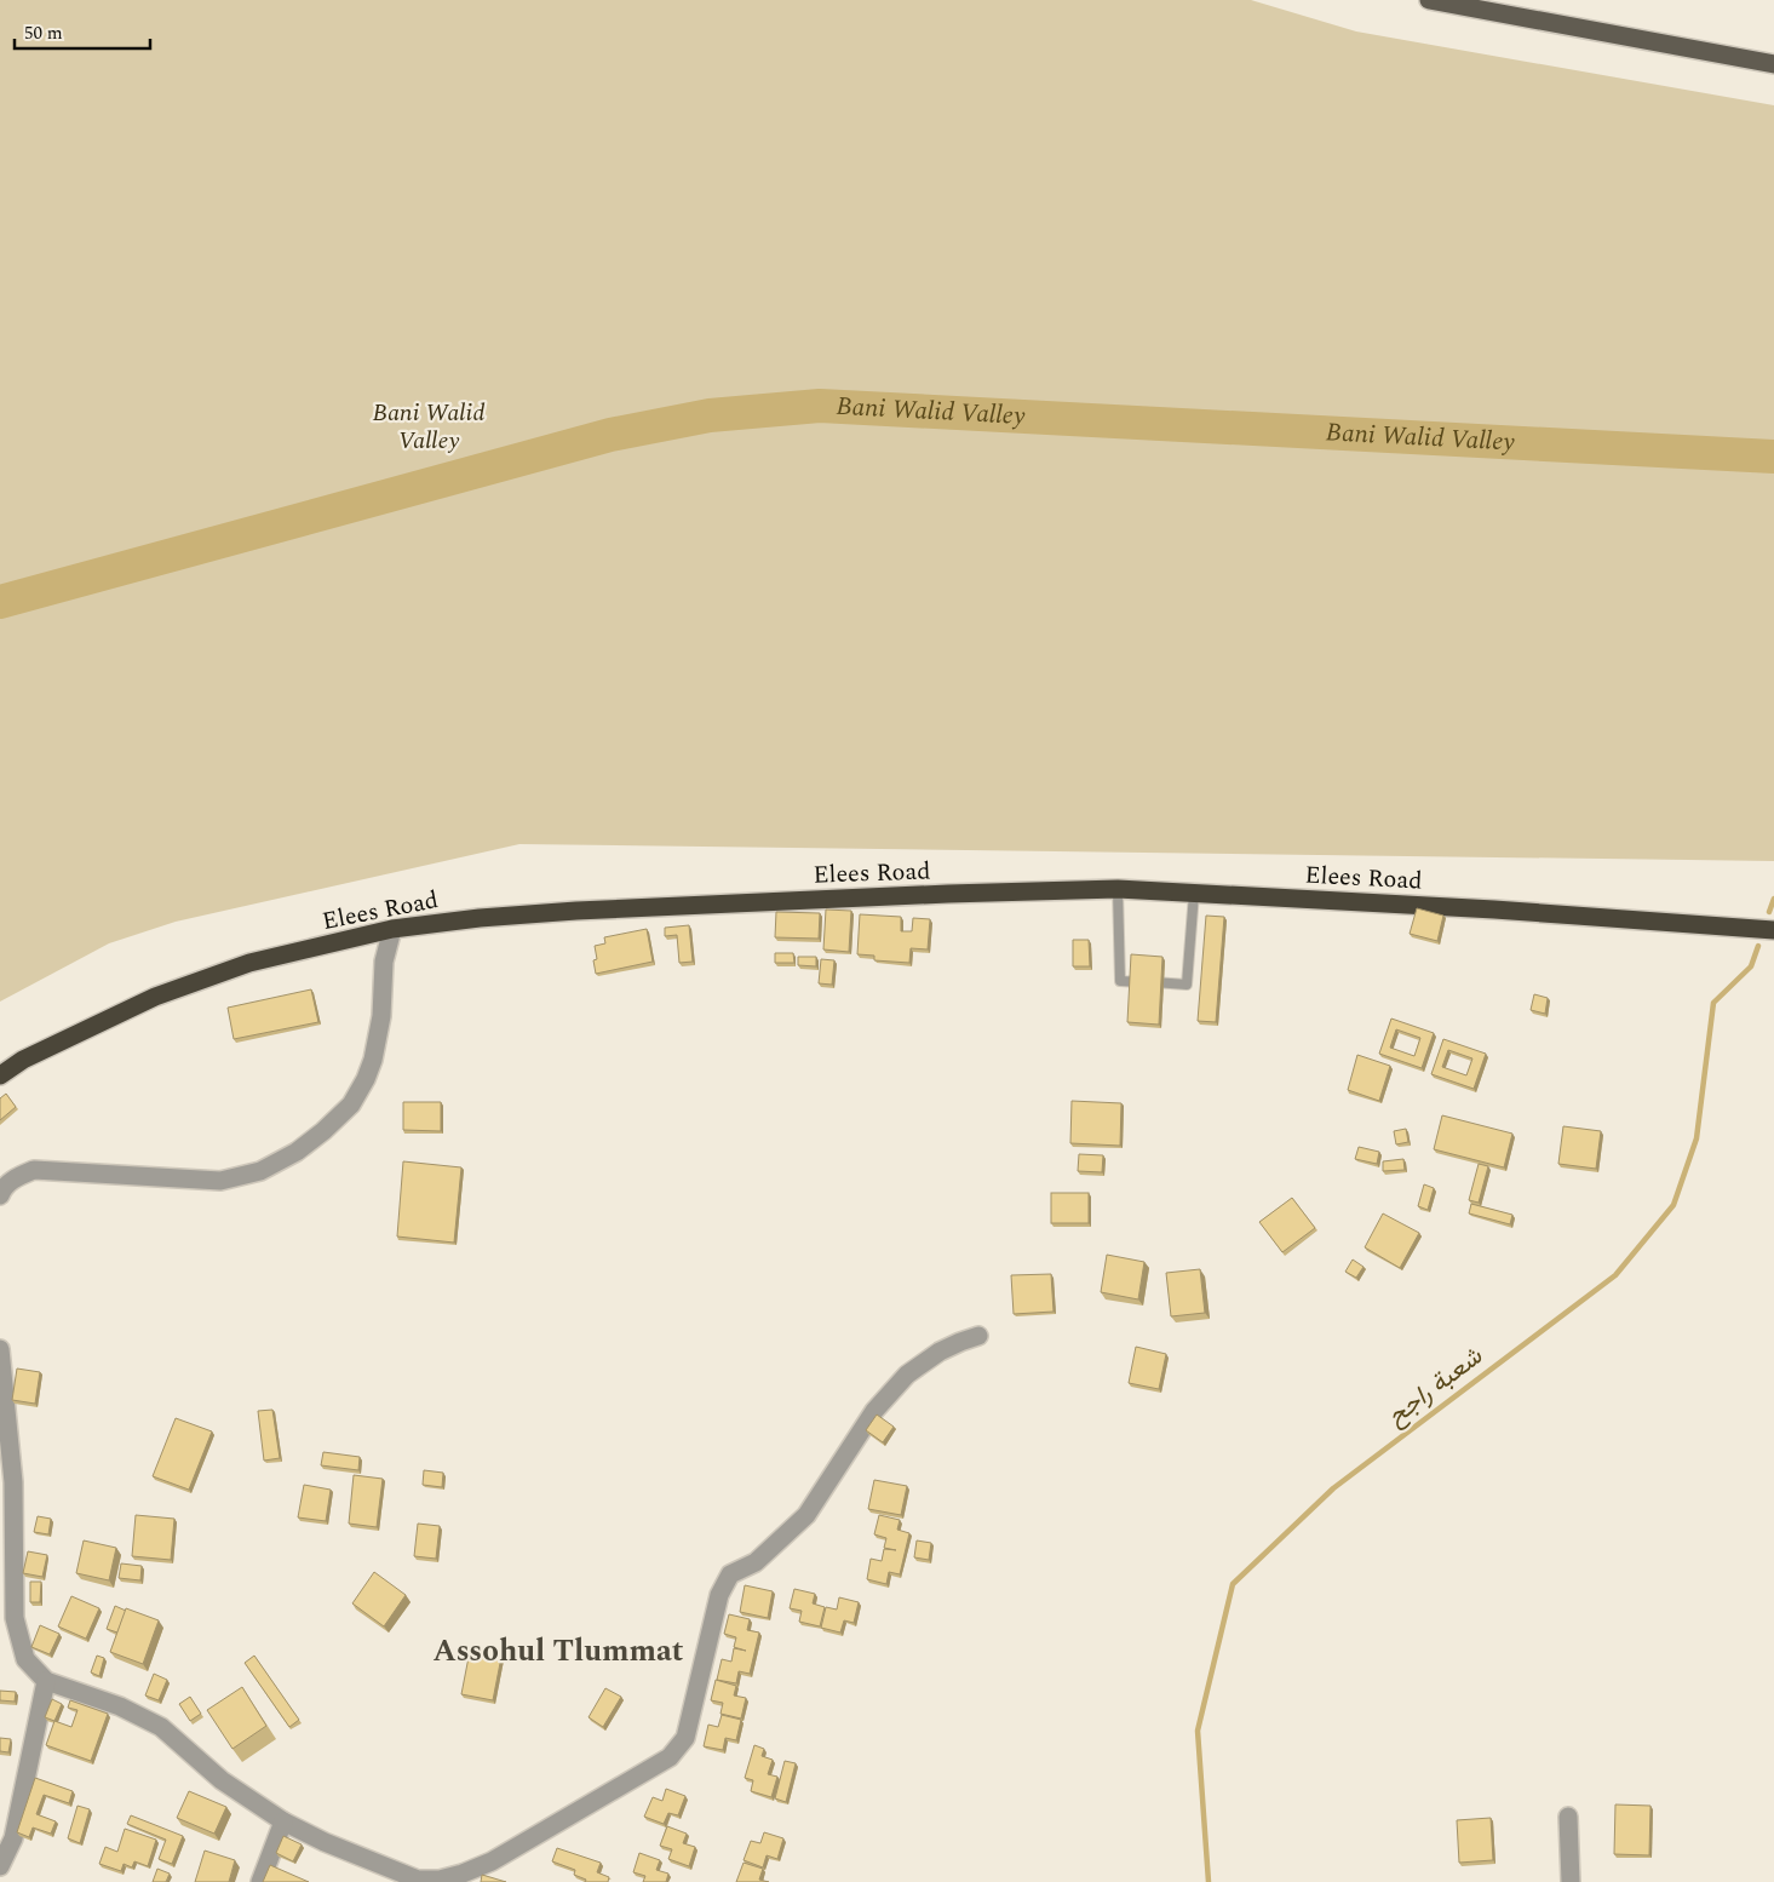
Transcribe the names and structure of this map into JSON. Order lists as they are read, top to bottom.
{
  "streets": {
    "highway": ["Elees Road"]
  },
  "districts": ["Assohul Tlummat"],
  "water": ["Bani Walid Valley", "شعبة راجح"],
  "parks": ["Bani Walid Valley"],
  "scale_bar": "50 m"
}
